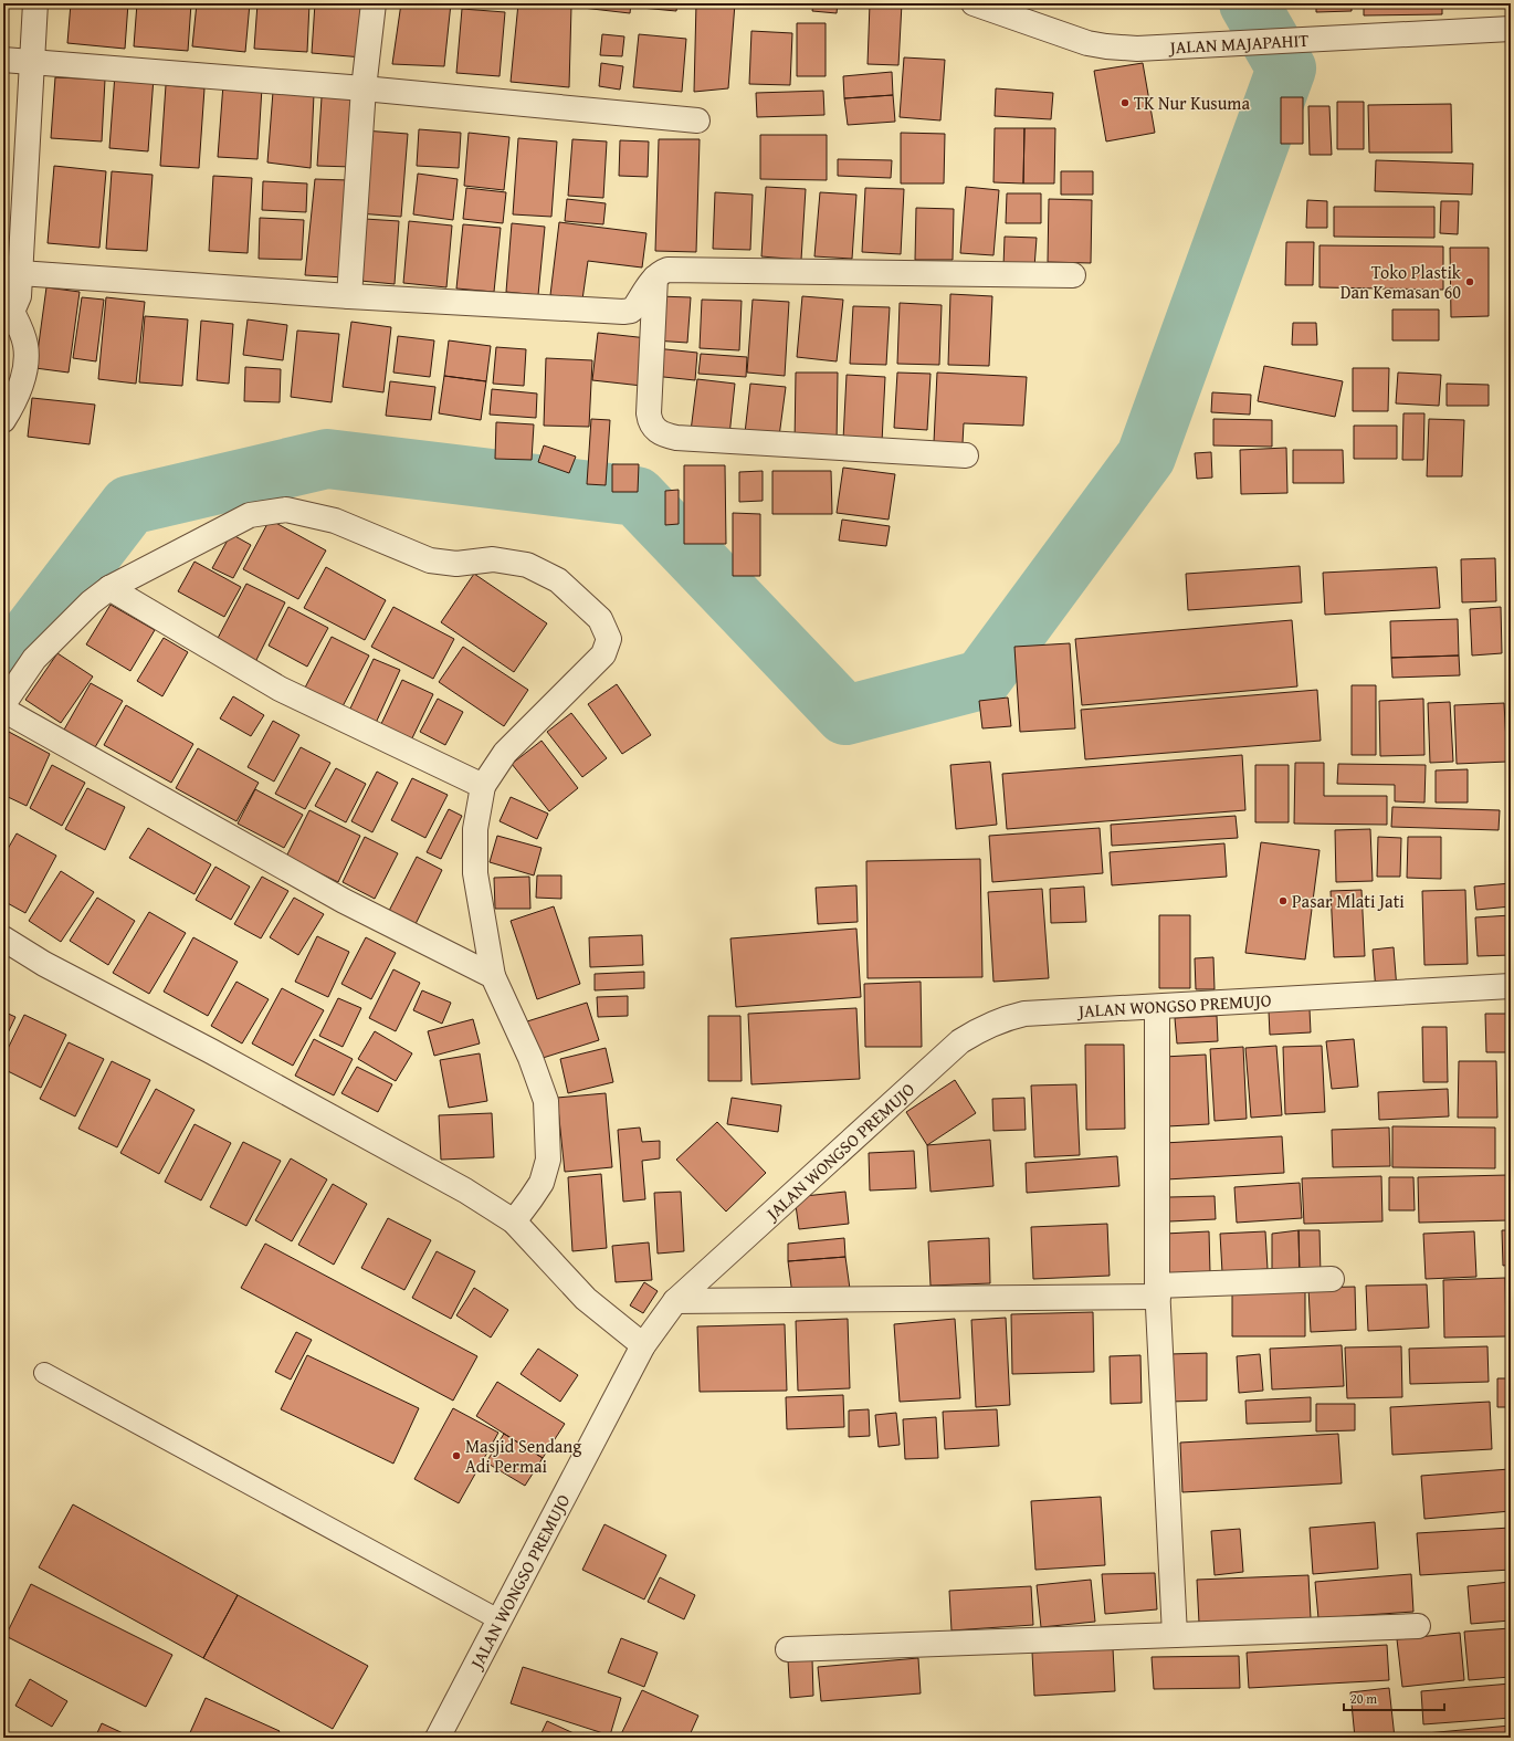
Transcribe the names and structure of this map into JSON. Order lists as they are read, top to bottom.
{
  "streets": {
    "street": ["JALAN MAJAPAHIT", "JALAN WONGSO PREMUJO"]
  },
  "places": [
    "TK Nur Kusuma",
    "Toko Plastik Dan Kemasan 60",
    "Pasar Mlati Jati",
    "Masjid Sendang Adi Permai"
  ],
  "scale_bar": "20 m"
}
